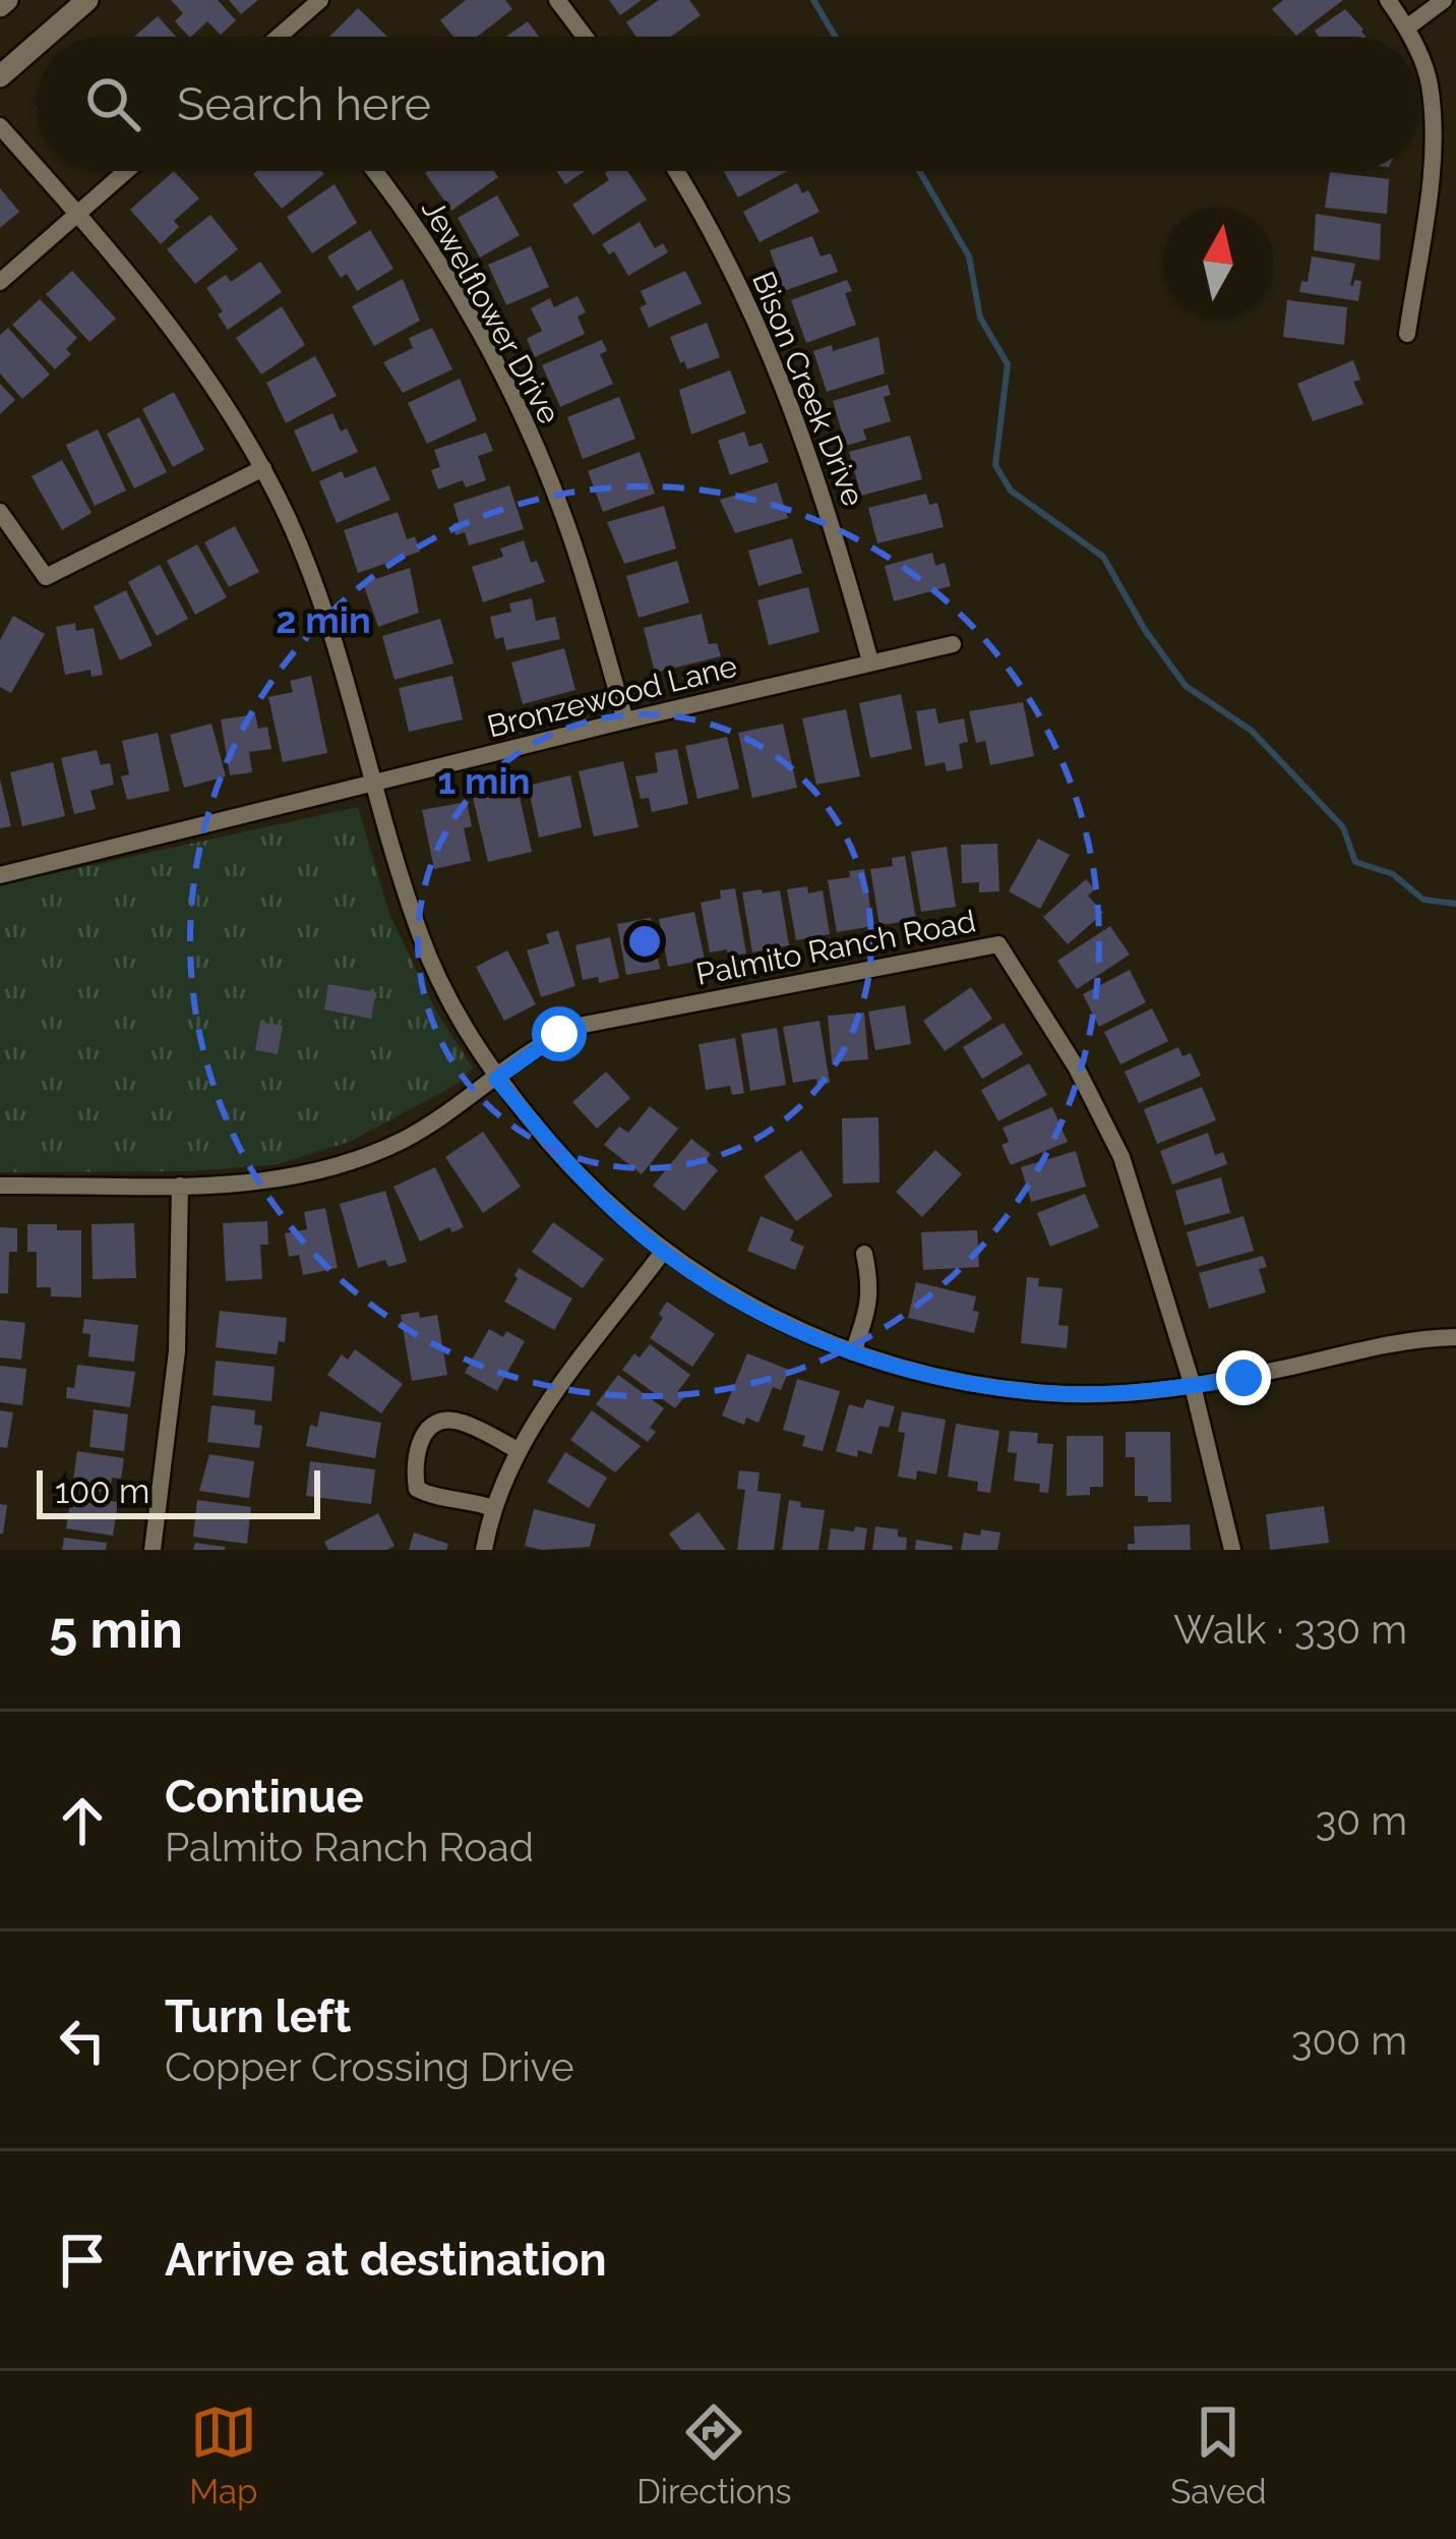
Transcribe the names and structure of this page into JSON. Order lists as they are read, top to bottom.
{
  "streets": {
    "street": [
      "Jewelflower Drive",
      "Bison Creek Drive",
      "Bronzewood Lane",
      "Palmito Ranch Road"
    ]
  },
  "crossings": [
    ["Jewelflower Drive", "Bronzewood Lane"],
    ["Bison Creek Drive", "Bronzewood Lane"]
  ],
  "scale_bar": "100 m",
  "north": "top",
  "page": {
    "search": "Search here",
    "scale": "100 m",
    "heading": ["5 min", "Walk · 330 m"],
    "list": [
      ["Continue", "Palmito Ranch Road", "30 m"],
      ["Turn left", "Copper Crossing Drive", "300 m"],
      "Arrive at destination"
    ],
    "nav": ["Map", "Directions", "Saved"]
  },
  "rings": ["2 min", "1 min"]
}
